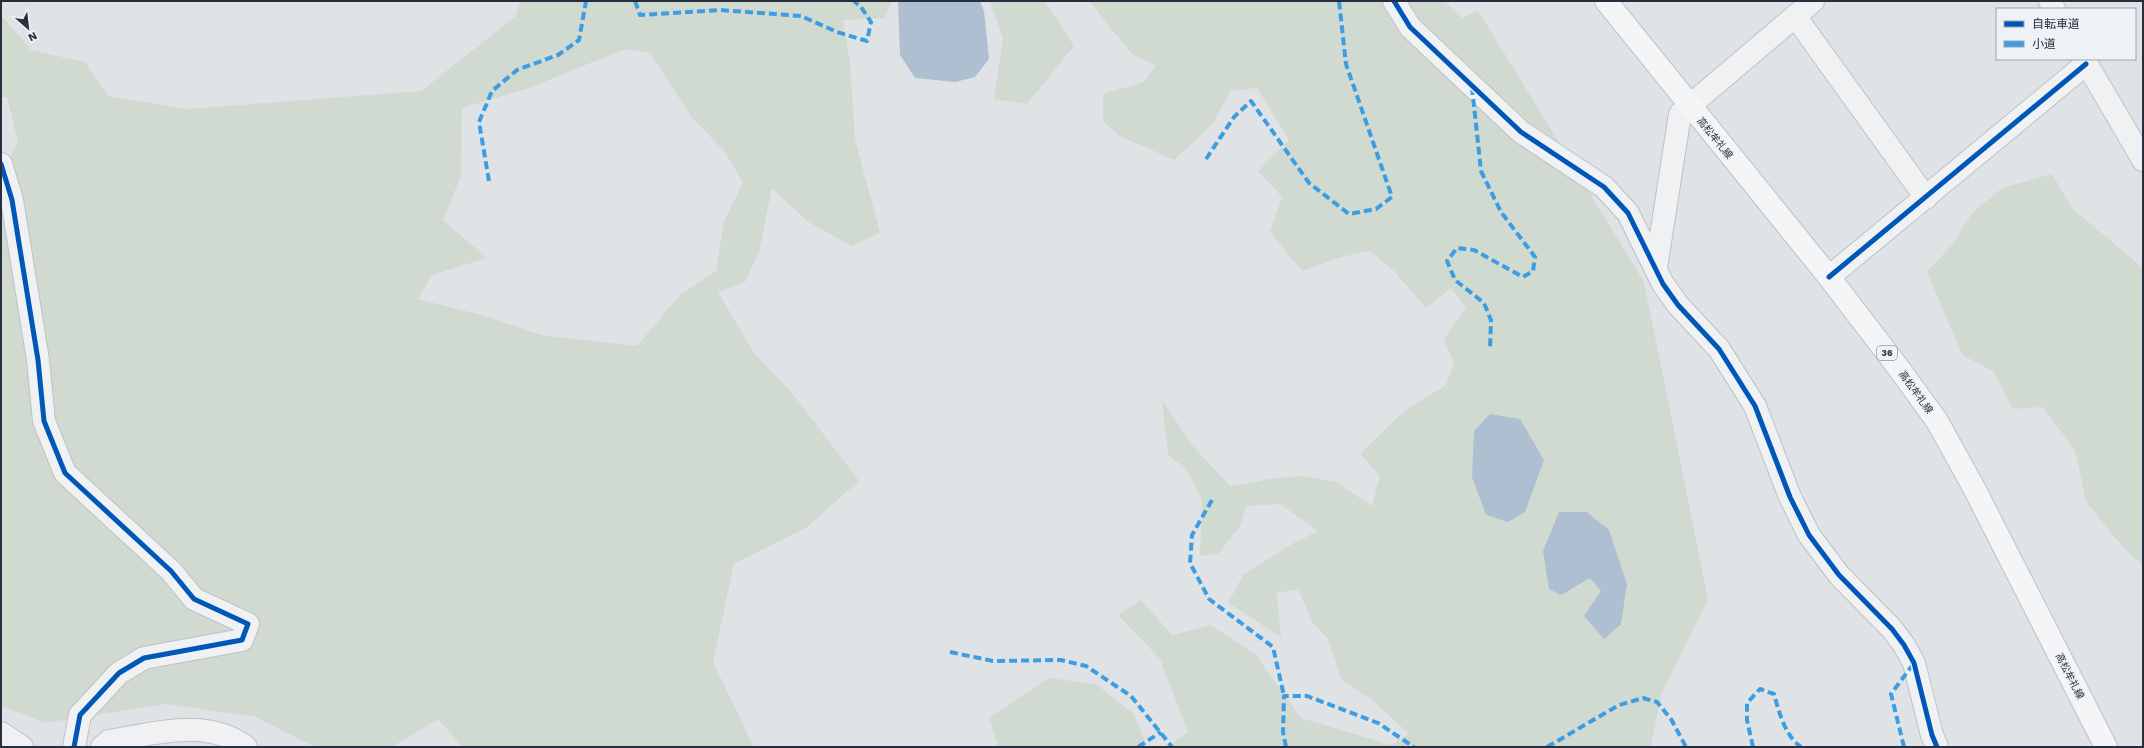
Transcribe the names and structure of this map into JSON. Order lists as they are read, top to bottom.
{
  "streets": {
    "main road": ["高松牟礼線", "36"]
  },
  "legend": ["自転車道", "小道"],
  "north": "bottom right"
}
